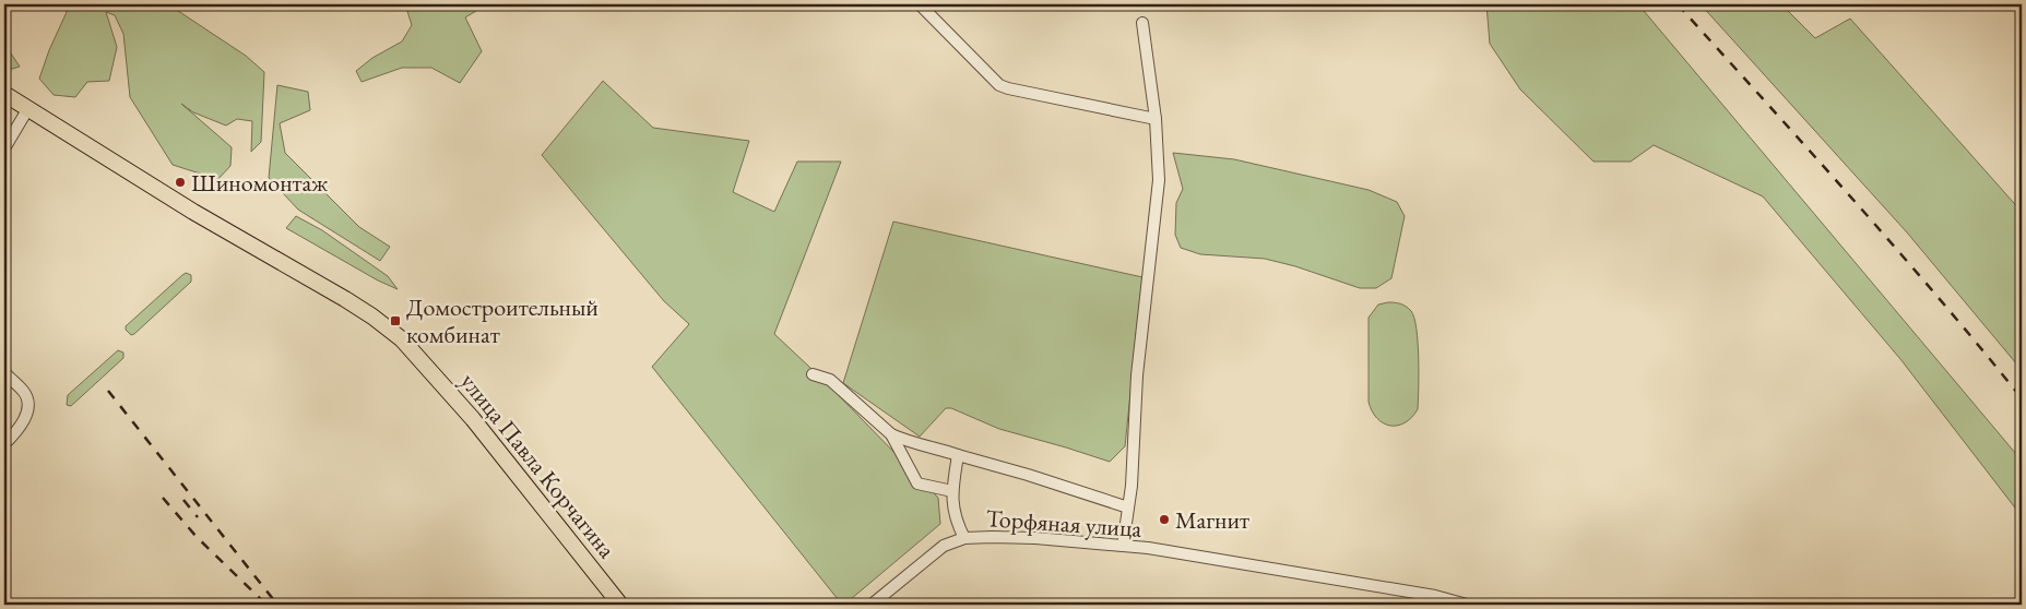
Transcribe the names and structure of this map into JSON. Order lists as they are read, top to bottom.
{
  "streets": {
    "main road": ["улица Павла Корчагина"],
    "street": ["Торфяная улица"]
  },
  "places": {
    "other": ["Шиномонтаж", "Магнит"],
    "transit": ["Домостроительный комбинат"]
  }
}
